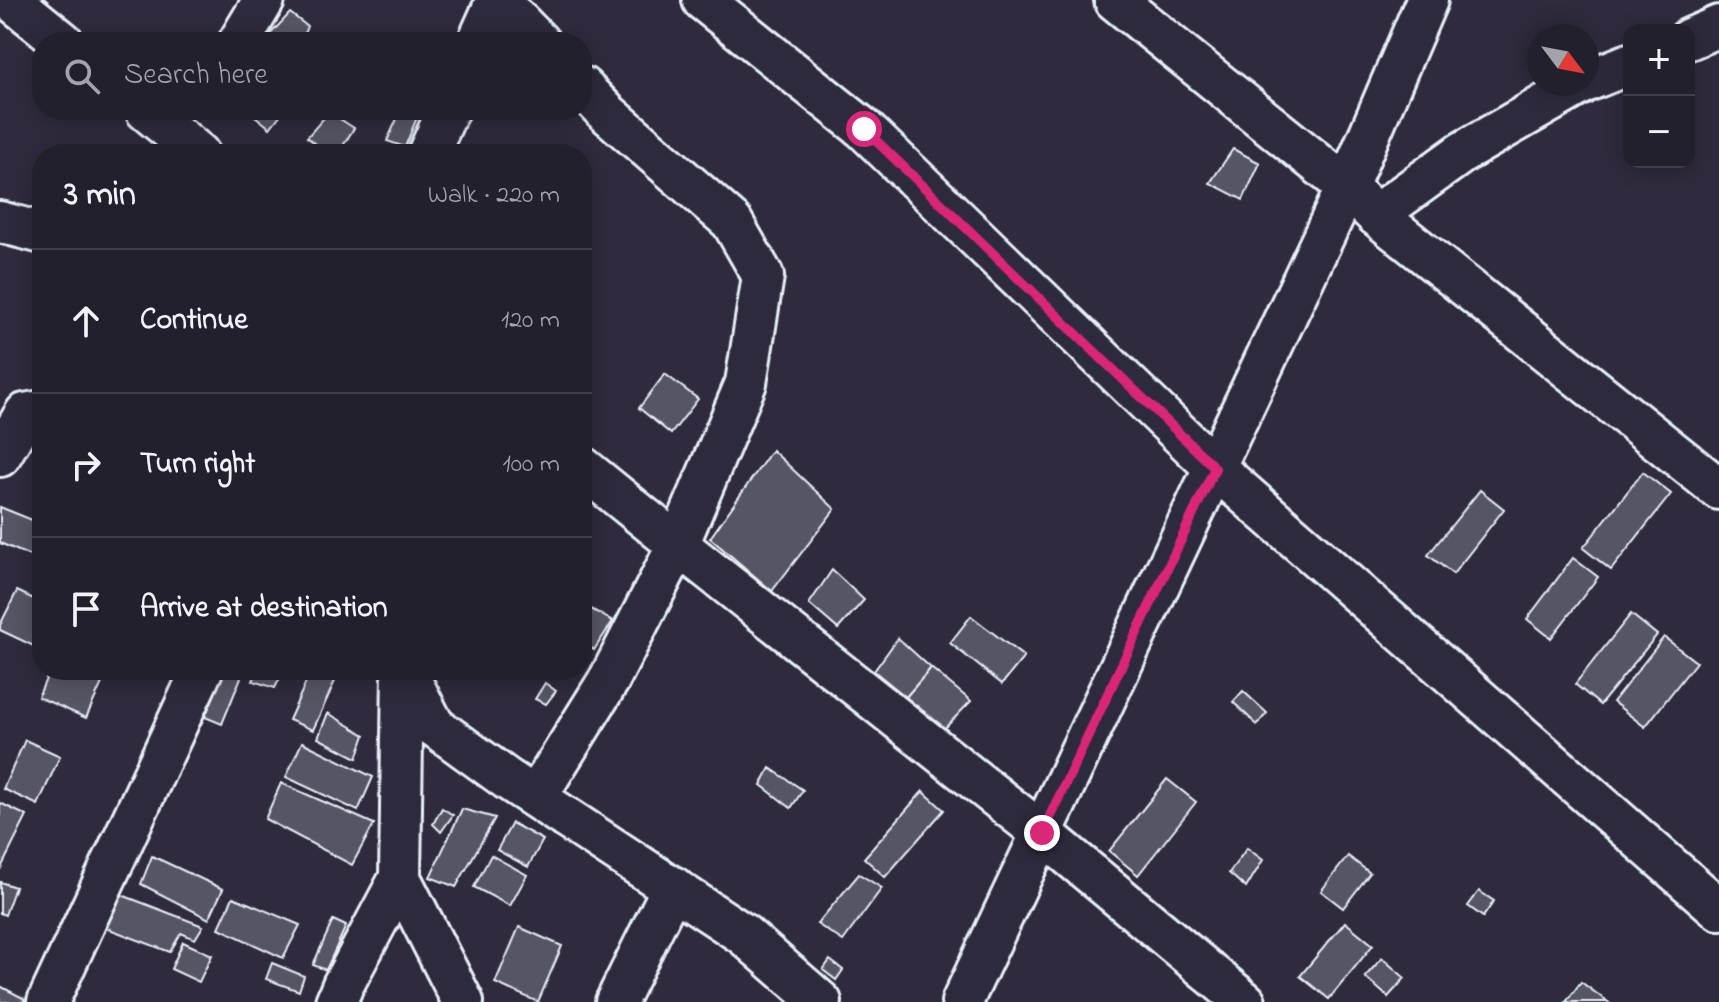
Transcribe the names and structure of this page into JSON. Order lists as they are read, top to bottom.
{
  "north": "bottom right",
  "page": {
    "map_buttons": ["+", "−"],
    "search": "Search here",
    "heading": ["3 min", "Walk · 220 m"],
    "list": [
      ["Continue", "120 m"],
      ["Turn right", "100 m"],
      "Arrive at destination"
    ]
  }
}
